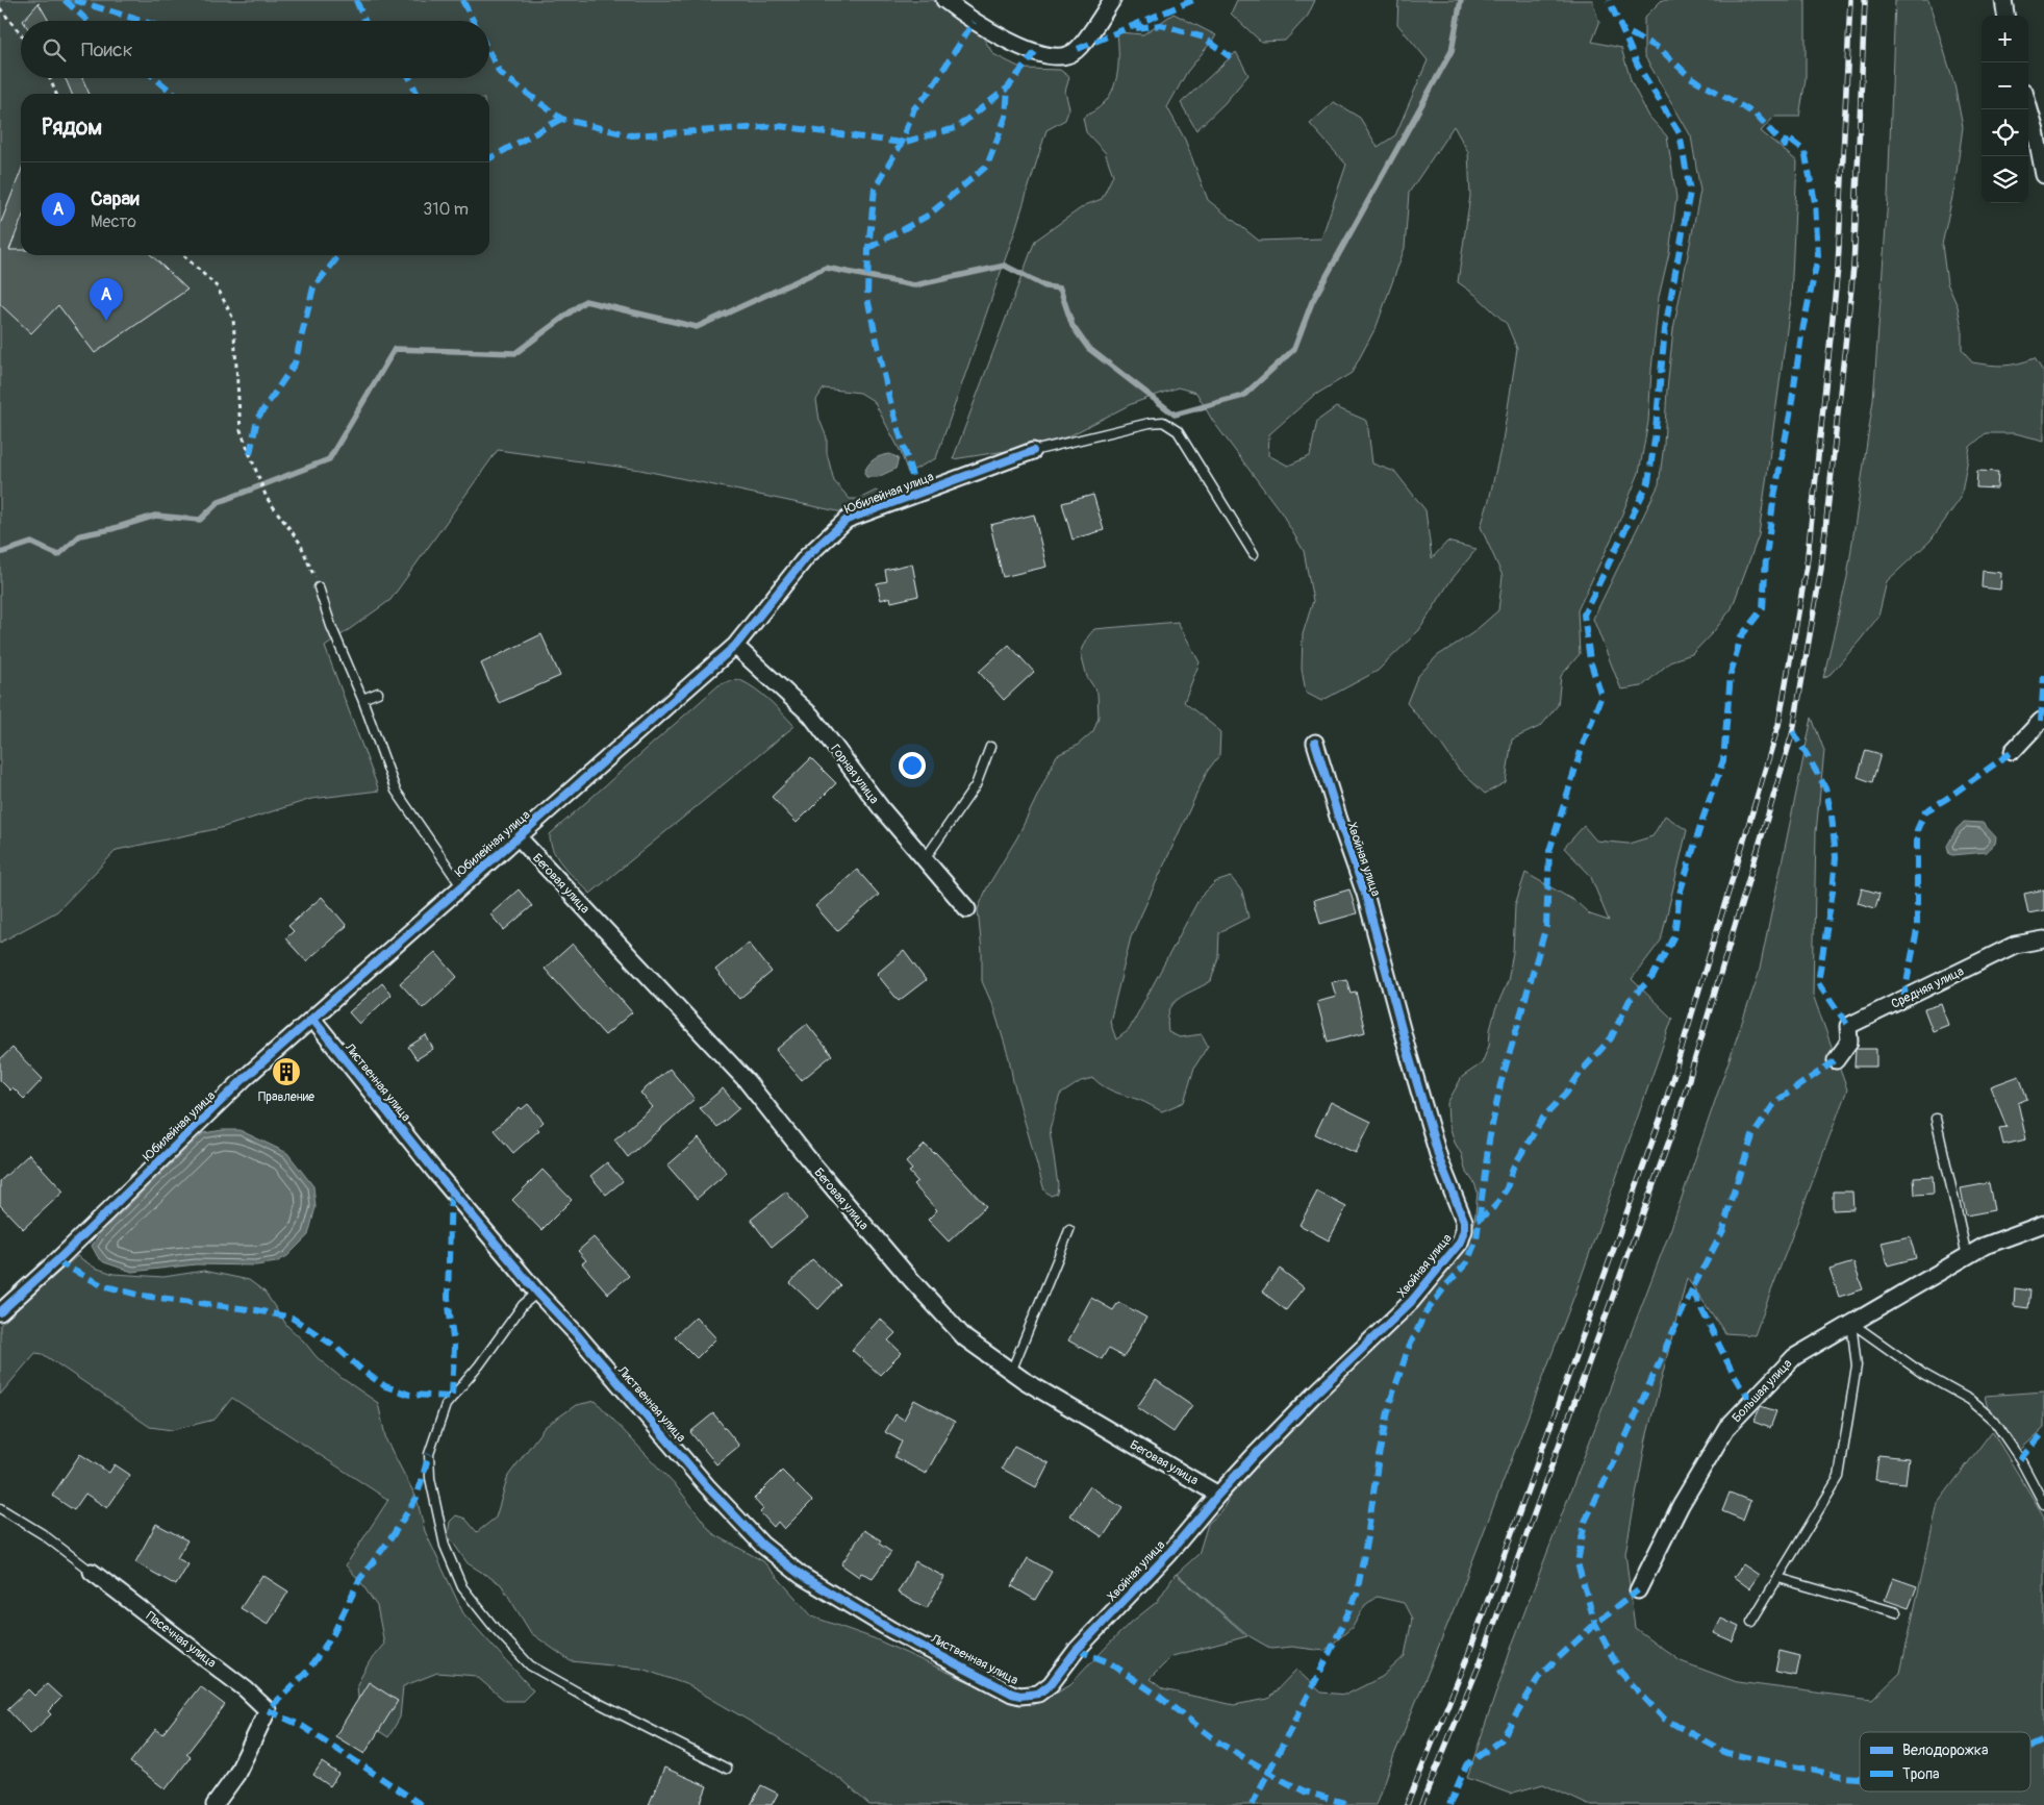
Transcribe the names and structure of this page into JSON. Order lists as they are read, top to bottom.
{
  "streets": {
    "street": [
      "Юбилейная улица",
      "Горная улица",
      "Хвойная улица",
      "Беговая улица",
      "Средняя улица",
      "Лиственная улица",
      "Большая улица",
      "Пасечная улица"
    ]
  },
  "crossings": [
    ["Юбилейная улица", "Горная улица"],
    ["Юбилейная улица", "Беговая улица"],
    ["Юбилейная улица", "Лиственная улица"],
    ["Хвойная улица", "Беговая улица"],
    ["Хвойная улица", "Лиственная улица"]
  ],
  "places": {
    "building": ["Правление"]
  },
  "legend": ["Велодорожка", "Тропа"],
  "page": {
    "map_buttons": ["+", "−"],
    "search": "Поиск",
    "heading": "Рядом",
    "list": [
      {
        "mark": "A",
        "name": "Сараи",
        "note": "Место",
        "value": "310 m"
      }
    ],
    "pins": "A"
  }
}
